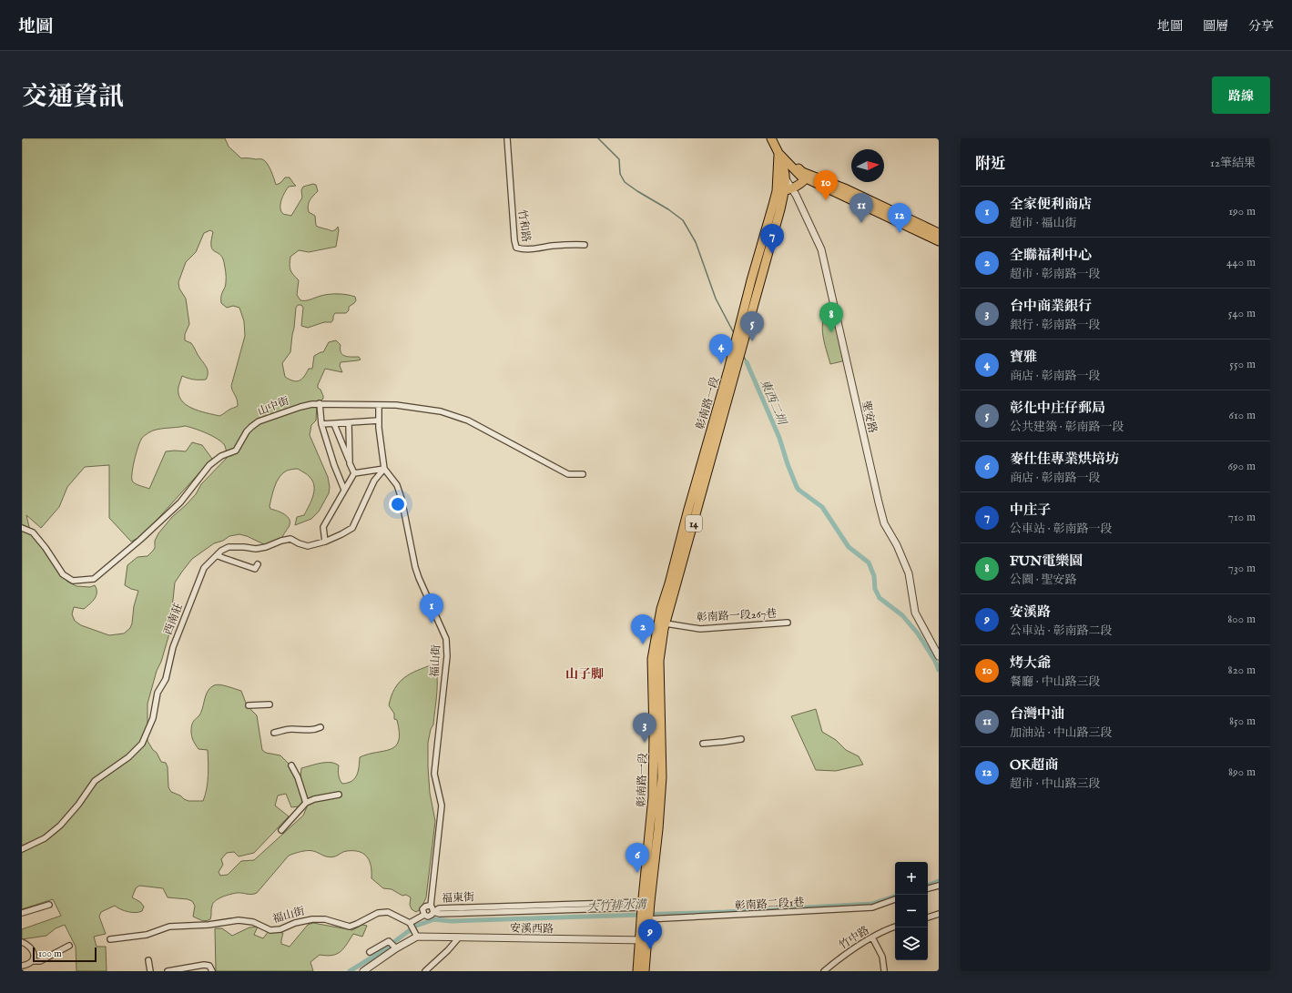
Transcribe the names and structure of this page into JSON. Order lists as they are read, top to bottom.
{
  "streets": {
    "main road": ["彰南路一段", "14"],
    "street": [
      "竹和路",
      "山中街",
      "聖安路",
      "彰南路一段267巷",
      "西南莊",
      "福山街",
      "福東街",
      "彰南路二段1巷",
      "安溪西路",
      "竹中路"
    ]
  },
  "crossings": [
    ["彰南路一段", "聖安路"],
    ["彰南路一段", "14"],
    ["彰南路一段", "彰南路一段267巷"],
    ["彰南路一段", "福東街"],
    ["14", "福東街"],
    ["14", "彰南路二段1巷"],
    ["14", "安溪西路"],
    ["西南莊", "福山街"],
    ["福山街", "福東街"]
  ],
  "districts": ["山子脚"],
  "water": ["東西二圳", "大竹排水溝"],
  "scale_bar": "100 m",
  "north": "right",
  "page": {
    "header": "地圖",
    "nav": ["地圖", "圖層", "分享"],
    "title": "交通資訊",
    "buttons": "路線",
    "heading": ["附近", "12筆結果"],
    "pins": [
      "10",
      "11",
      "12",
      "7",
      "8",
      "5",
      "4",
      "1",
      "2",
      "3",
      "6",
      "9"
    ],
    "list": [
      {
        "mark": "1",
        "name": "全家便利商店",
        "note": "超市 · 福山街",
        "value": "190 m"
      },
      {
        "mark": "2",
        "name": "全聯福利中心",
        "note": "超市 · 彰南路一段",
        "value": "440 m"
      },
      {
        "mark": "3",
        "name": "台中商業銀行",
        "note": "銀行 · 彰南路一段",
        "value": "540 m"
      },
      {
        "mark": "4",
        "name": "寶雅",
        "note": "商店 · 彰南路一段",
        "value": "550 m"
      },
      {
        "mark": "5",
        "name": "彰化中庄仔郵局",
        "note": "公共建築 · 彰南路一段",
        "value": "610 m"
      },
      {
        "mark": "6",
        "name": "麥仕佳專業烘培坊",
        "note": "商店 · 彰南路一段",
        "value": "690 m"
      },
      {
        "mark": "7",
        "name": "中庄子",
        "note": "公車站 · 彰南路一段",
        "value": "710 m"
      },
      {
        "mark": "8",
        "name": "FUN電樂園",
        "note": "公園 · 聖安路",
        "value": "730 m"
      },
      {
        "mark": "9",
        "name": "安溪路",
        "note": "公車站 · 彰南路二段",
        "value": "800 m"
      },
      {
        "mark": "10",
        "name": "烤大爺",
        "note": "餐廳 · 中山路三段",
        "value": "820 m"
      },
      {
        "mark": "11",
        "name": "台灣中油",
        "note": "加油站 · 中山路三段",
        "value": "850 m"
      },
      {
        "mark": "12",
        "name": "OK超商",
        "note": "超市 · 中山路三段",
        "value": "890 m"
      }
    ],
    "map_buttons": ["+", "−"],
    "scale": "100 m"
  }
}
